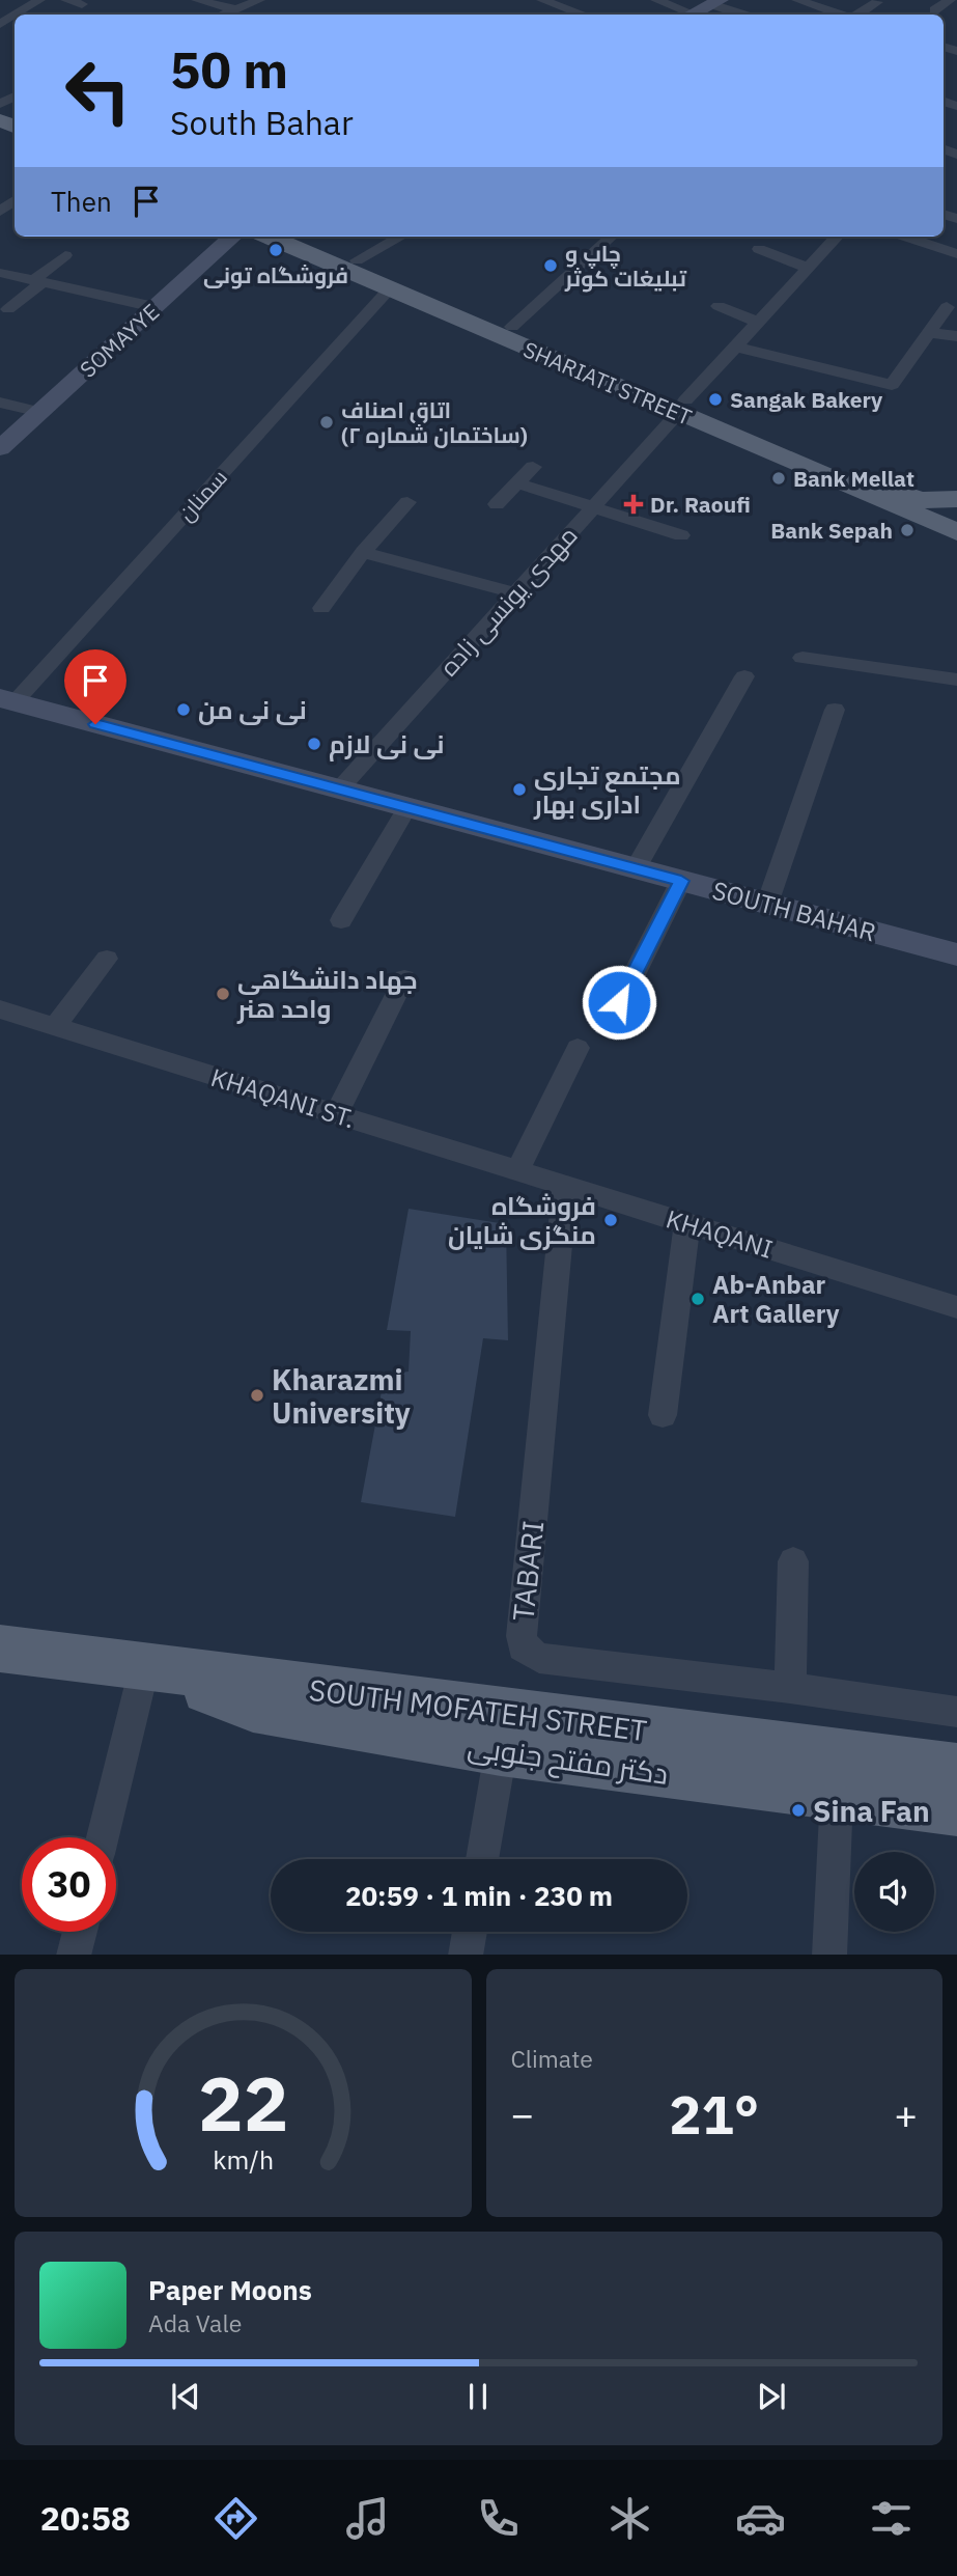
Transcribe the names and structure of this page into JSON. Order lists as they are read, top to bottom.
{
  "streets": {
    "main road": [
      "SOMAYYE",
      "SHARIATI STREET",
      "SOUTH BAHAR",
      "SOUTH MOFATEH STREET",
      "دکتر مفتح جنوبی"
    ],
    "street": [
      "سمنان",
      "مهدی یونسی زاده",
      "KHAQANI ST.",
      "KHAQANI",
      "TABARI"
    ]
  },
  "crossings": [
    ["SHARIATI STREET", "سمنان"],
    ["SHARIATI STREET", "مهدی یونسی زاده"],
    ["سمنان", "SOUTH BAHAR"],
    ["مهدی یونسی زاده", "SOUTH BAHAR"],
    ["KHAQANI ST.", "KHAQANI"],
    ["KHAQANI ST.", "TABARI"],
    ["KHAQANI", "TABARI"],
    ["SOUTH MOFATEH STREET", "دکتر مفتح جنوبی"]
  ],
  "places": {
    "other": [
      "فروشگاه تونی",
      "چاپ و تبلیغات کوثر",
      "Sangak Bakery",
      "اتاق اصناف (ساختمان شماره ۲)",
      "Bank Mellat",
      "Bank Sepah",
      "نی نی من",
      "نی نی لازم",
      "مجتمع تجاری اداری بهار",
      "جهاد دانشگاهی واحد هنر",
      "فروشگاه منگزی شایان",
      "Ab-Anbar Art Gallery",
      "Kharazmi University",
      "Sina Fan"
    ],
    "health": ["Dr. Raoufi"]
  },
  "page": {
    "turn": ["50 m", "South Bahar"],
    "then": "Then",
    "limit": "30",
    "trip": "20:59 · 1 min · 230 m",
    "tile": "Climate",
    "heat": ["−", "21°", "+"],
    "song": ["Paper Moons", "Ada Vale"],
    "tabs": "20:58",
    "gauge": ["22", "km/h"]
  }
}
